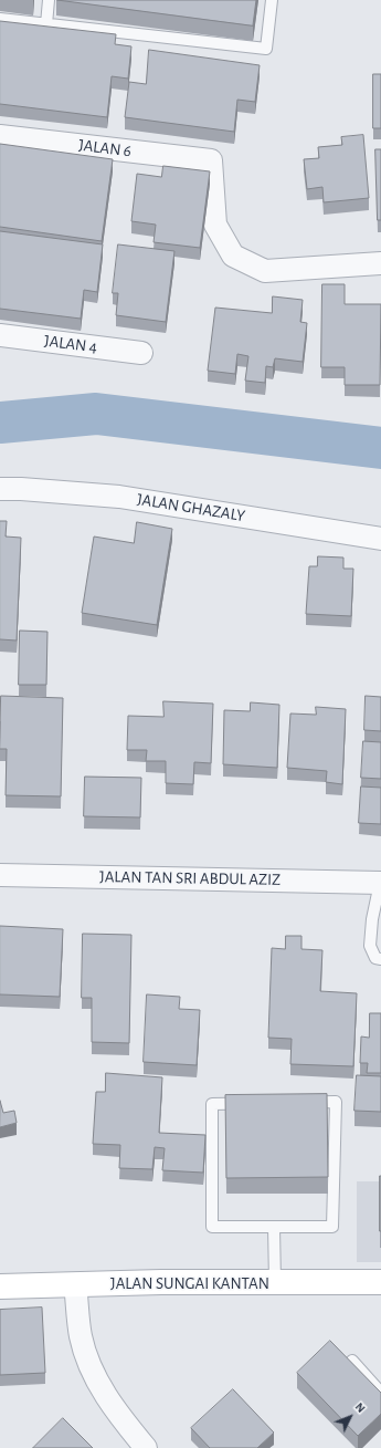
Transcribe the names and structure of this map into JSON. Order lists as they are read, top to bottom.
{
  "streets": {
    "main road": ["JALAN SUNGAI KANTAN"],
    "street": [
      "JALAN 6",
      "JALAN 4",
      "JALAN GHAZALY",
      "JALAN TAN SRI ABDUL AZIZ"
    ]
  },
  "north": "top right"
}
